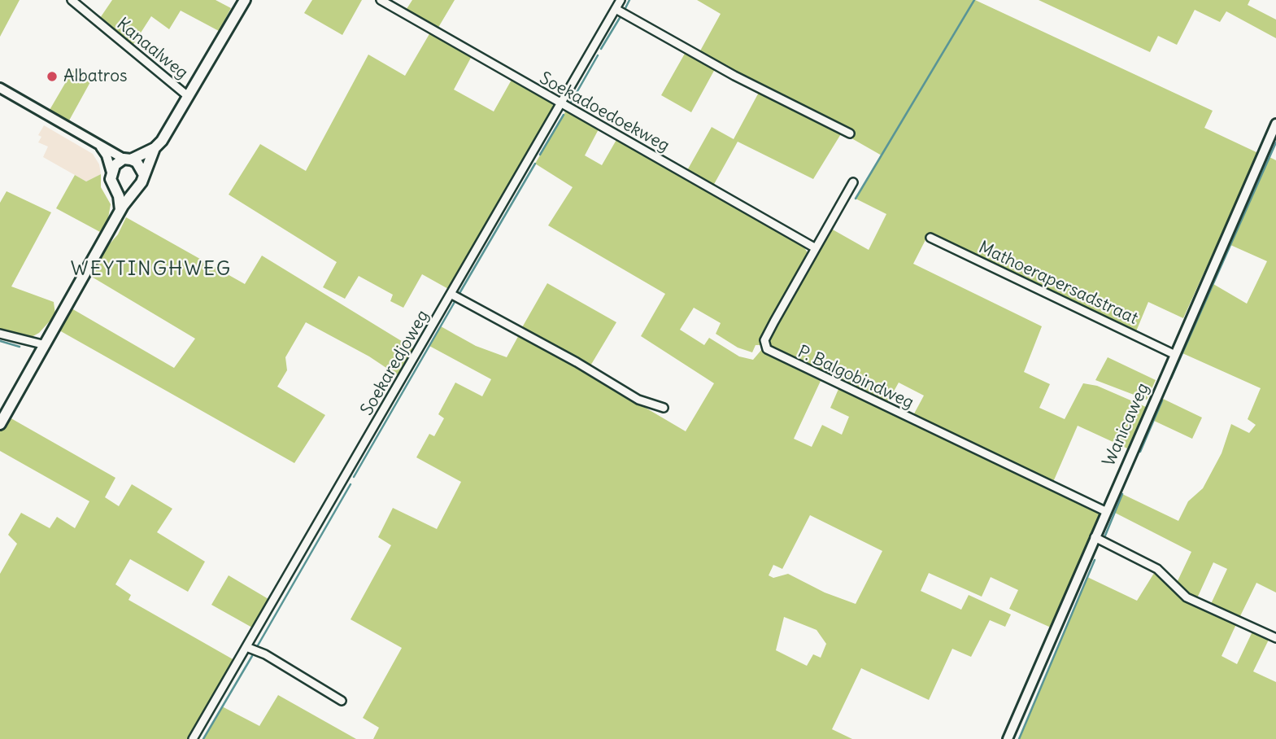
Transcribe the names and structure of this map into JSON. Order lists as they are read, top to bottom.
{
  "streets": {
    "street": [
      "Kanaalweg",
      "Soekadoedoekweg",
      "Mathoerapersadstraat",
      "Soekaredjoweg",
      "P. Balgobindweg",
      "Wanicaweg"
    ]
  },
  "crossings": [
    ["Soekadoedoekweg", "Soekaredjoweg"],
    ["Soekadoedoekweg", "P. Balgobindweg"],
    ["Mathoerapersadstraat", "Wanicaweg"],
    ["P. Balgobindweg", "Wanicaweg"]
  ],
  "districts": ["WEYTINGHWEG"],
  "places": ["Albatros"]
}
